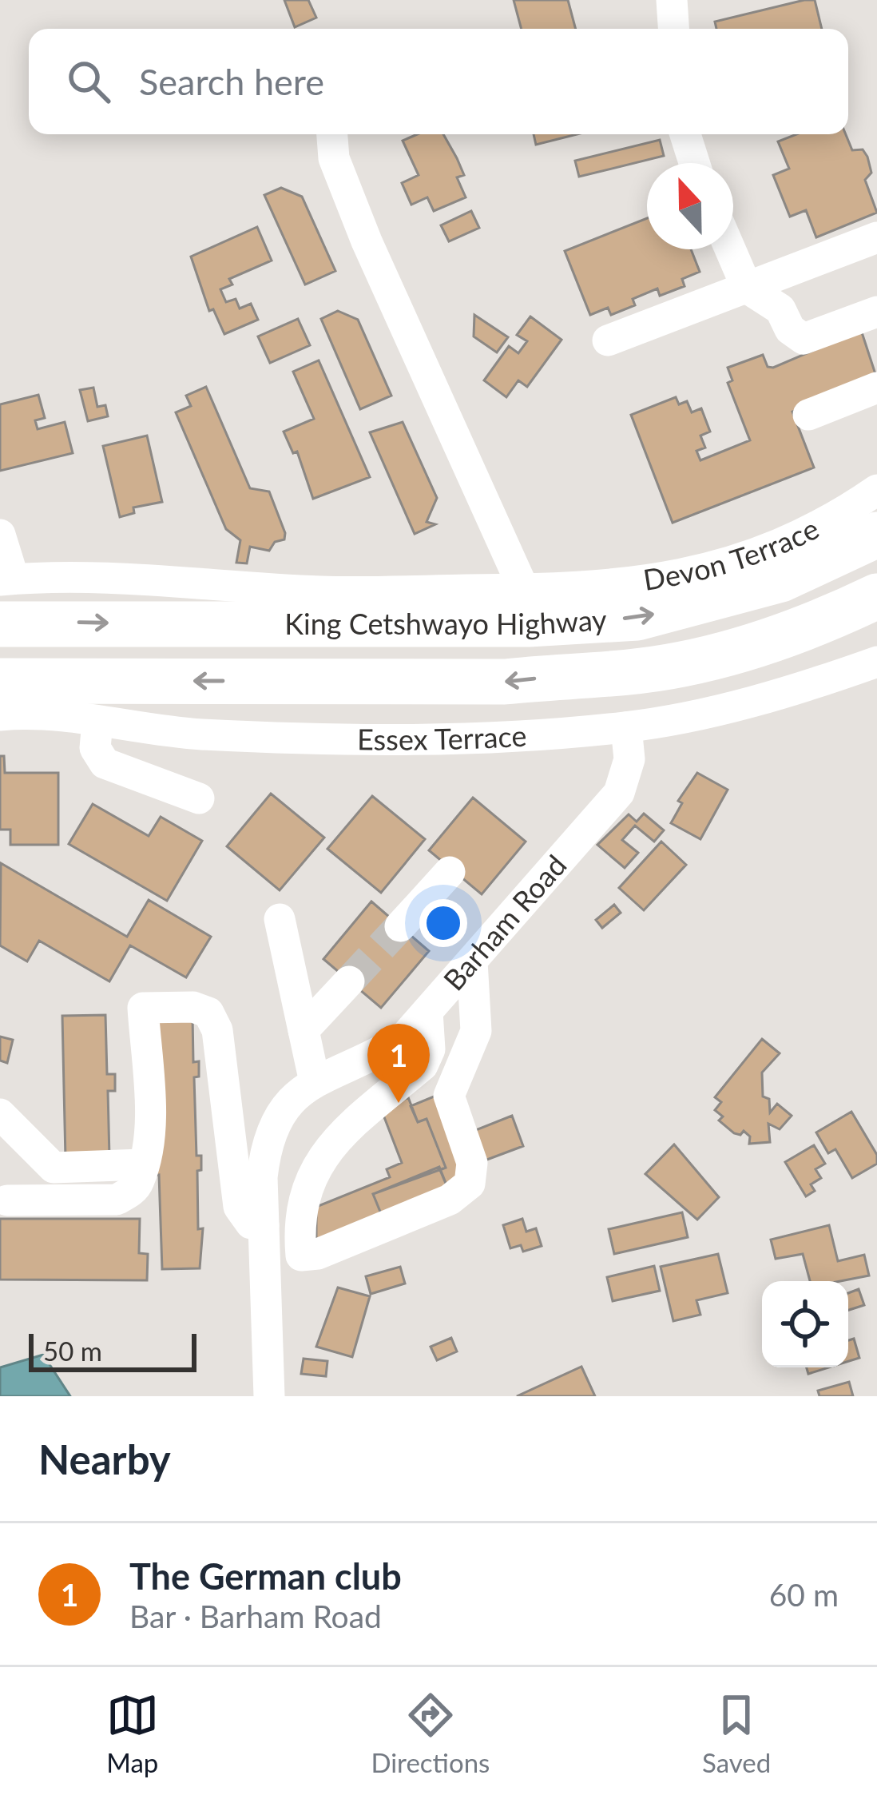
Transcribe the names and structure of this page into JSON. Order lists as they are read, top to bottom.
{
  "streets": {
    "highway": ["King Cetshwayo Highway"],
    "street": ["Devon Terrace", "Essex Terrace", "Barham Road"]
  },
  "crossings": [
    ["Essex Terrace", "Barham Road"]
  ],
  "scale_bar": "50 m",
  "north": "top",
  "page": {
    "search": "Search here",
    "pins": "1",
    "scale": "50 m",
    "heading": "Nearby",
    "list": [
      {
        "mark": "1",
        "name": "The German club",
        "note": "Bar · Barham Road",
        "value": "60 m"
      }
    ],
    "nav": ["Map", "Directions", "Saved"]
  }
}
